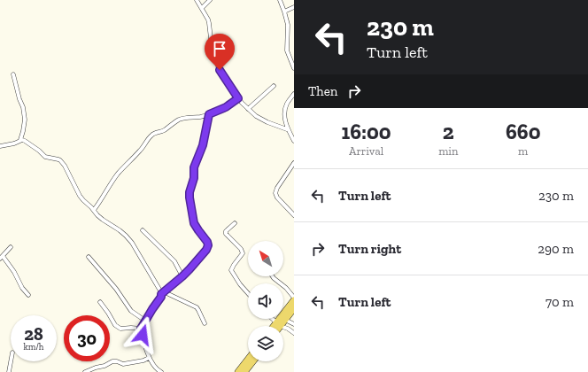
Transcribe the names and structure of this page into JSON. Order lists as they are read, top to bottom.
{
  "north": "top left",
  "page": {
    "turn": ["230 m", "Turn left"],
    "then": "Then",
    "eta": [
      "16:00",
      "Arrival",
      "2",
      "min",
      "660",
      "m"
    ],
    "list": [
      {
        "name": "Turn left",
        "value": "230 m"
      },
      {
        "name": "Turn right",
        "value": "290 m"
      },
      {
        "name": "Turn left",
        "value": "70 m"
      }
    ],
    "speed": "28 km/h",
    "limit": "30"
  }
}
